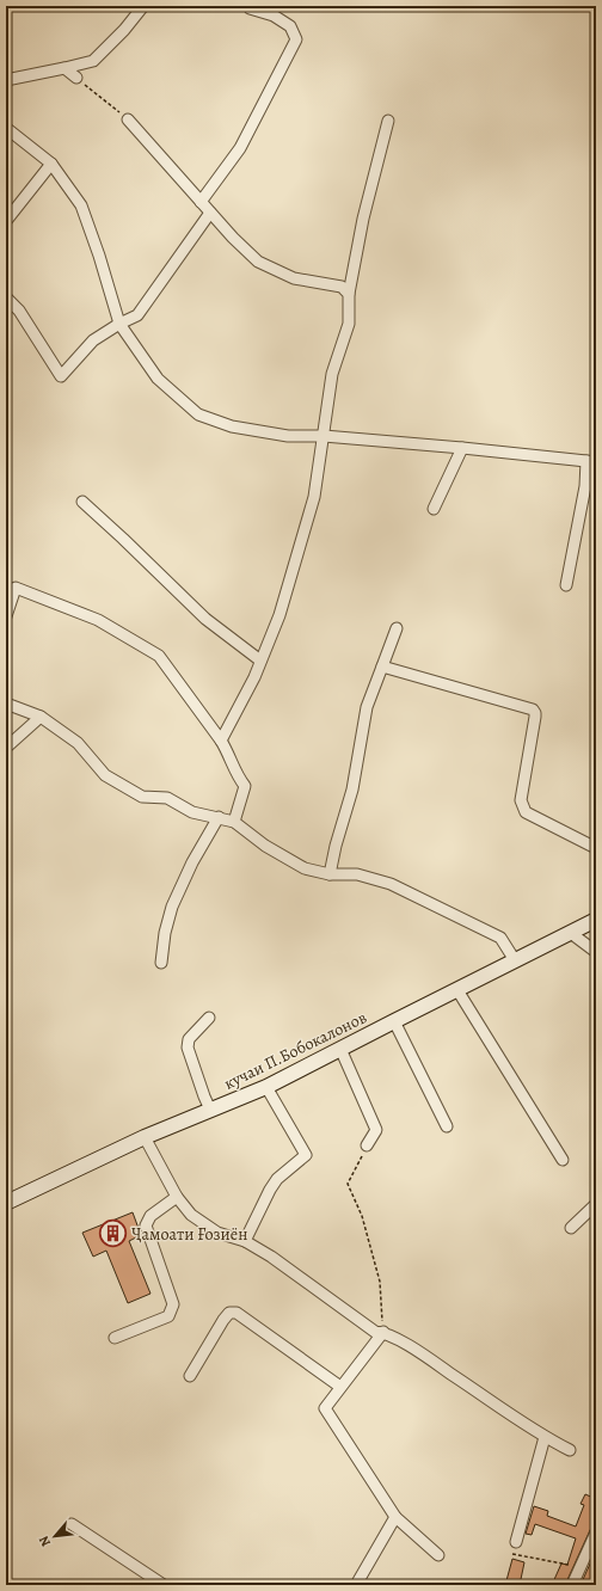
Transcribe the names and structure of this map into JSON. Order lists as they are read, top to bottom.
{
  "streets": {
    "main road": ["кучаи П.Бобокалонов"]
  },
  "places": {
    "building": ["Ҷамоати Ғозиён"]
  },
  "north": "bottom left"
}
